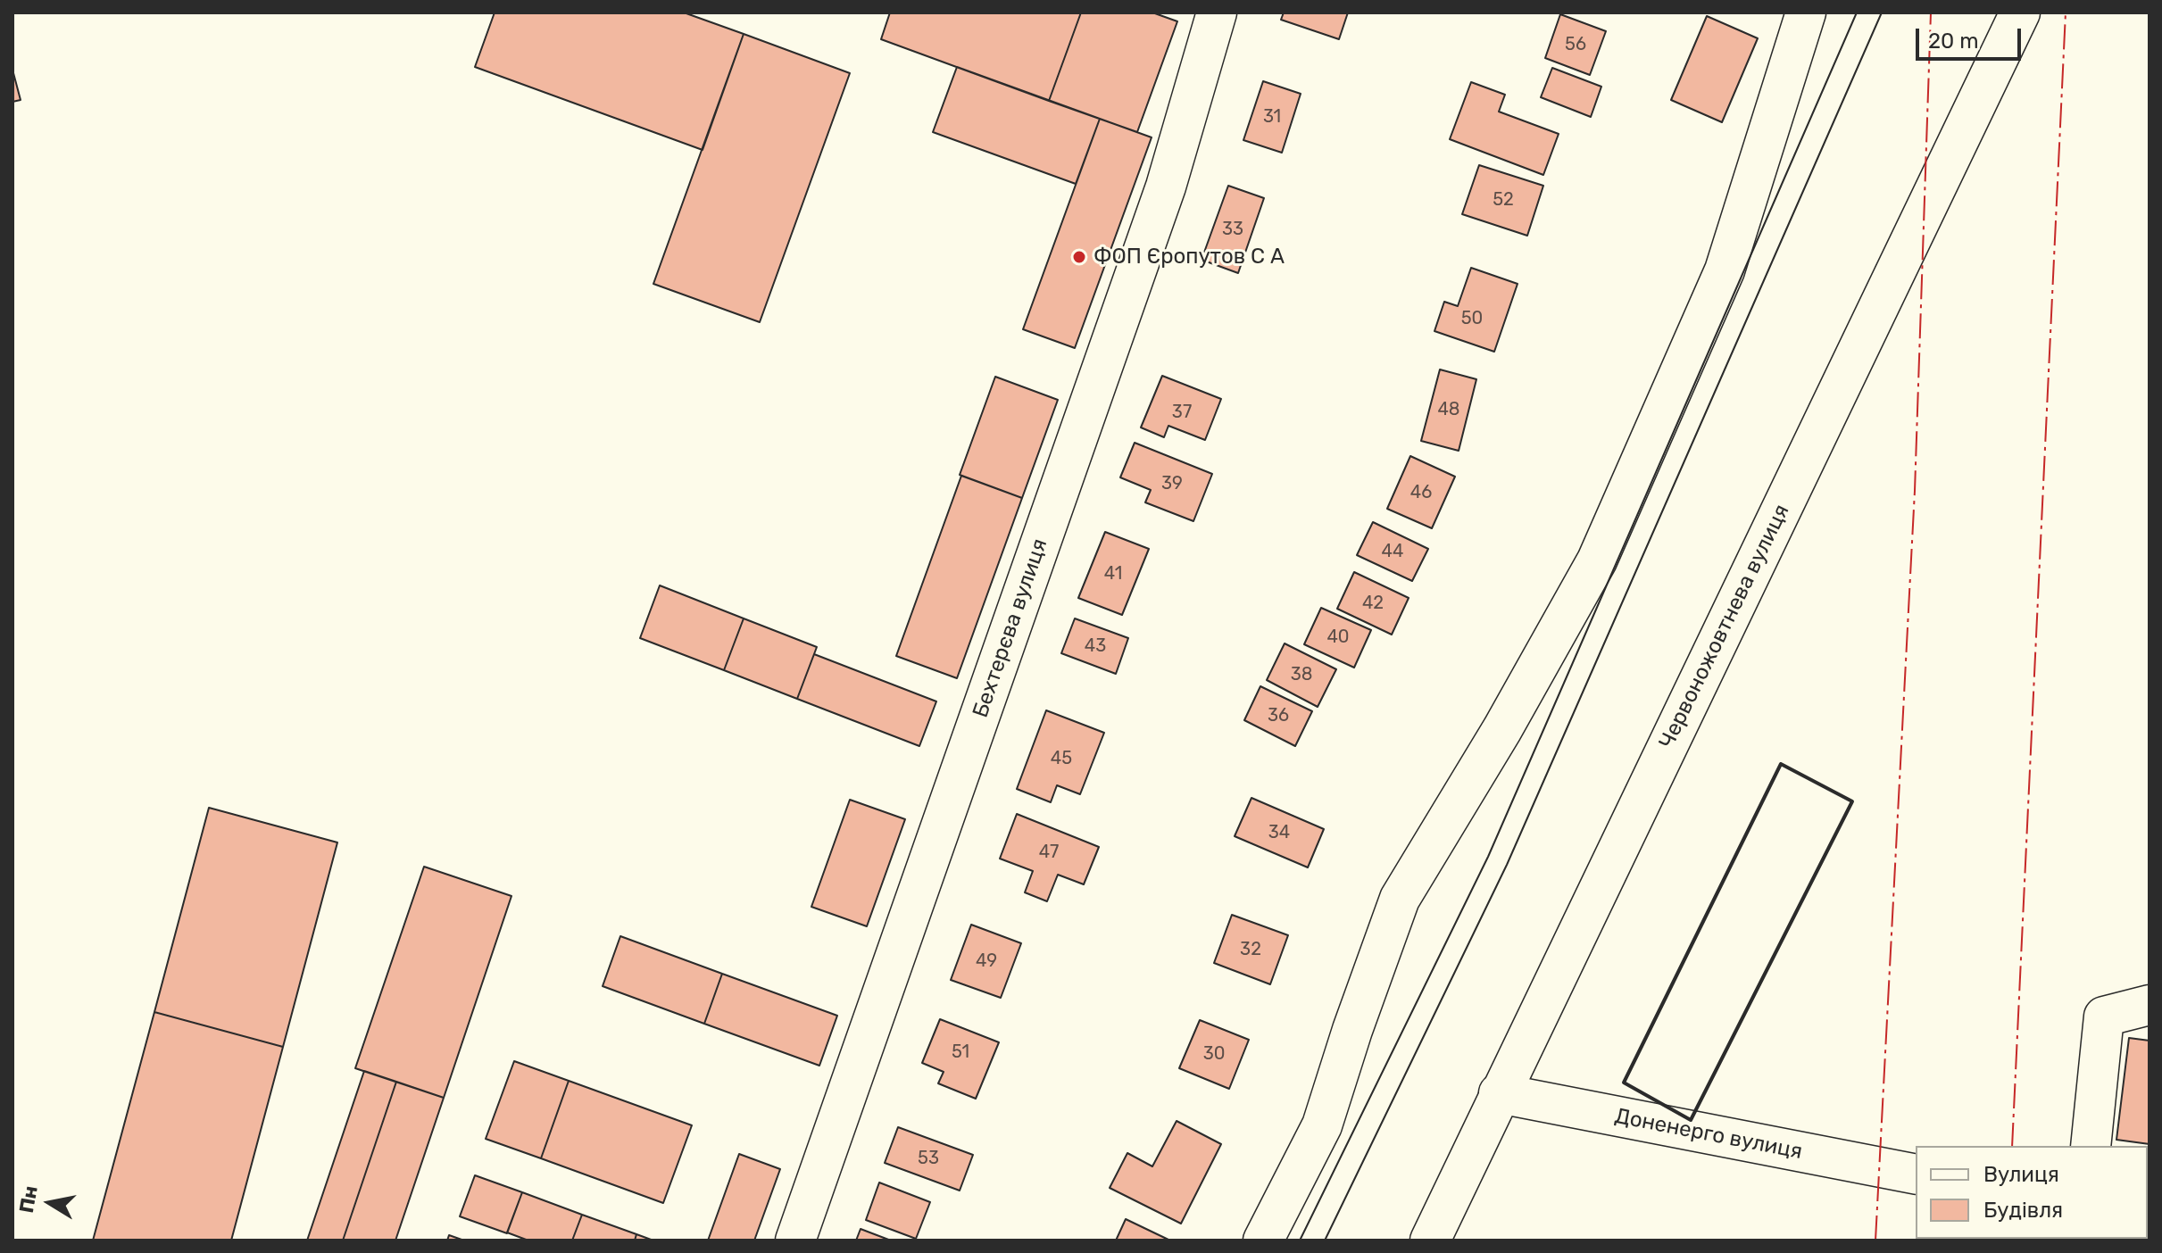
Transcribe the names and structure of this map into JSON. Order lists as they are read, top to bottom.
{
  "streets": {
    "street": ["Червоножовтнева вулиця", "Бехтерєва вулиця", "Доненерго вулиця"]
  },
  "crossings": [
    ["Червоножовтнева вулиця", "Доненерго вулиця"]
  ],
  "places": ["ФОП Єропутов С А"],
  "house_numbers": [
    "56",
    "31",
    "52",
    "33",
    "50",
    "48",
    "37",
    "39",
    "46",
    "44",
    "41",
    "42",
    "40",
    "43",
    "38",
    "36",
    "45",
    "34",
    "47",
    "32",
    "49",
    "51",
    "30",
    "53"
  ],
  "legend": ["Вулиця", "Будівля"],
  "scale_bar": "20 m",
  "north": "left"
}
